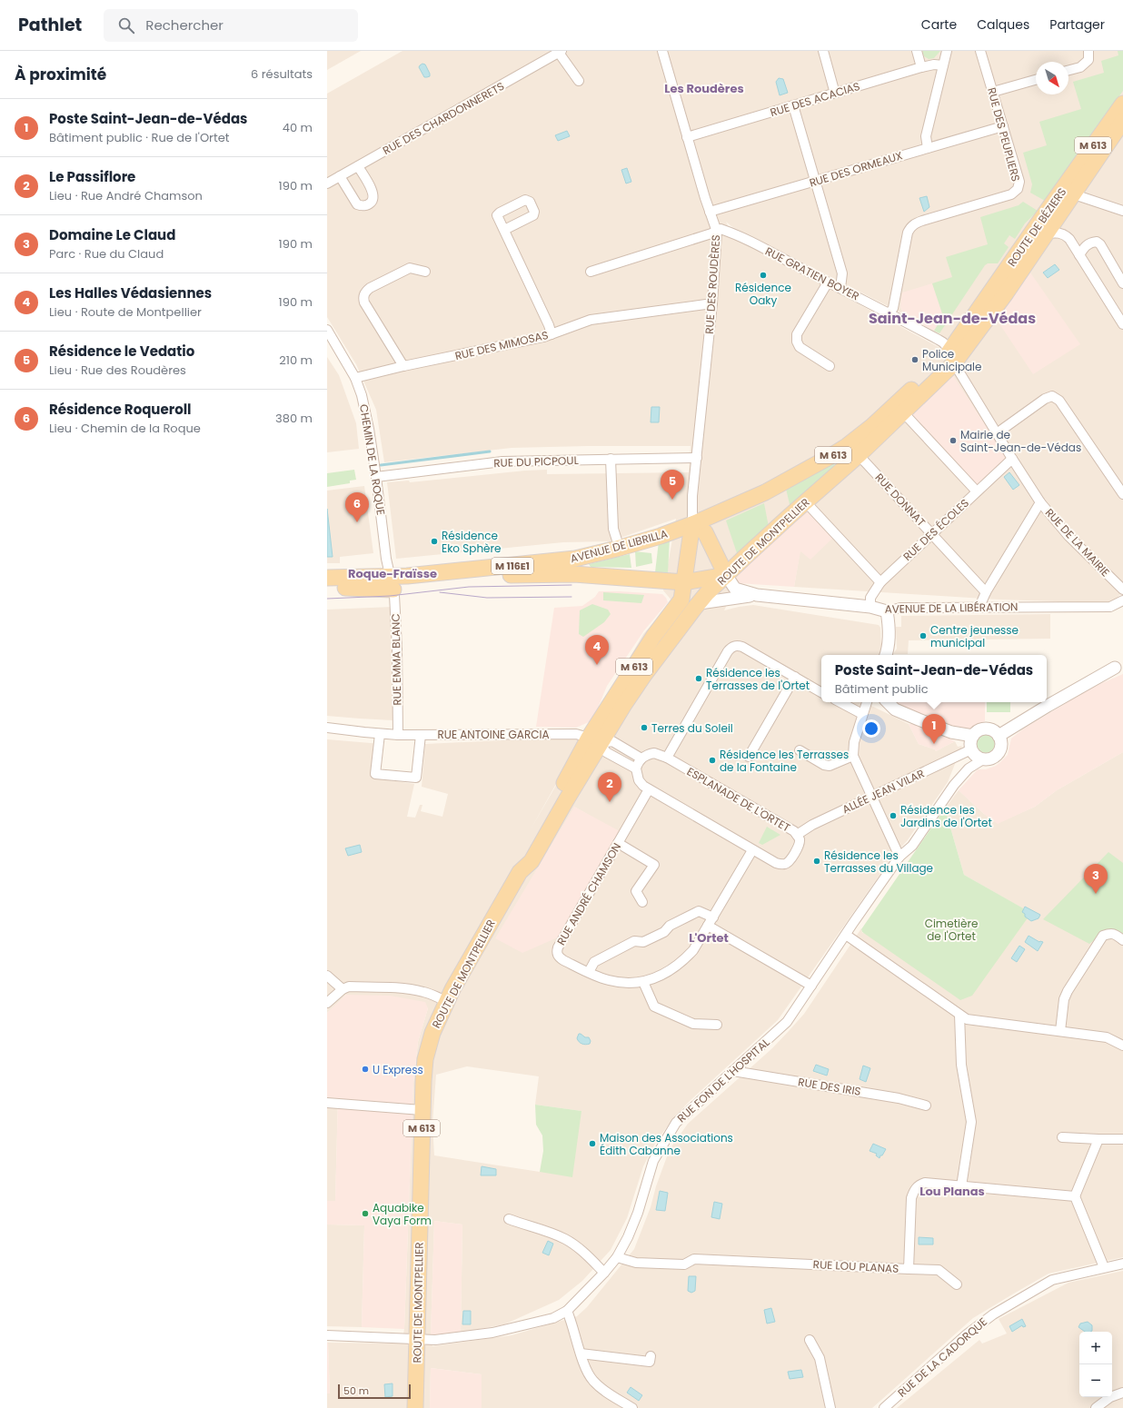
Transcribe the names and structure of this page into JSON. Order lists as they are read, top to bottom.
{
  "streets": {
    "main road": [
      "M 613",
      "ROUTE DE BÉZIERS",
      "ROUTE DE MONTPELLIER",
      "AVENUE DE LIBRILLA",
      "M 116E1"
    ],
    "street": [
      "RUE DES ACACIAS",
      "RUE DES CHARDONNERETS",
      "RUE DES PEUPLIERS",
      "RUE DES ORMEAUX",
      "RUE GRATIEN BOYER",
      "RUE DES ROUDÈRES",
      "RUE DES MIMOSAS",
      "CHEMIN DE LA ROQUE",
      "RUE DU PICPOUL",
      "RUE DONNAT",
      "RUE DES ÉCOLES",
      "RUE DE LA MAIRIE",
      "AVENUE DE LA LIBÉRATION",
      "RUE EMMA BLANC",
      "RUE ANTOINE GARCIA",
      "ALLÉE JEAN VILAR",
      "ESPLANADE DE L'ORTET",
      "RUE ANDRÉ CHAMSON",
      "RUE FON DE L'HOSPITAL",
      "RUE DES IRIS",
      "RUE LOU PLANAS",
      "RUE DE LA CADORQUE"
    ]
  },
  "crossings": [
    ["RUE DES ACACIAS", "RUE DES ROUDÈRES"],
    ["RUE DES PEUPLIERS", "RUE DES ORMEAUX"],
    ["RUE DES PEUPLIERS", "RUE GRATIEN BOYER"],
    ["M 613", "ROUTE DE BÉZIERS"],
    ["M 613", "RUE GRATIEN BOYER"],
    ["M 613", "RUE DES ROUDÈRES"],
    ["M 613", "ROUTE DE MONTPELLIER"],
    ["M 613", "RUE DE LA MAIRIE"],
    ["M 613", "AVENUE DE LIBRILLA"],
    ["M 613", "M 116E1"],
    ["RUE DES ORMEAUX", "RUE DES ROUDÈRES"],
    ["ROUTE DE BÉZIERS", "RUE GRATIEN BOYER"],
    ["ROUTE DE BÉZIERS", "ROUTE DE MONTPELLIER"],
    ["ROUTE DE BÉZIERS", "RUE DE LA MAIRIE"],
    ["RUE GRATIEN BOYER", "RUE DES ROUDÈRES"],
    ["RUE GRATIEN BOYER", "ROUTE DE MONTPELLIER"],
    ["RUE GRATIEN BOYER", "RUE DE LA MAIRIE"],
    ["RUE DES ROUDÈRES", "RUE DES MIMOSAS"],
    ["RUE DES ROUDÈRES", "RUE DU PICPOUL"],
    ["RUE DES ROUDÈRES", "AVENUE DE LIBRILLA"],
    ["RUE DES MIMOSAS", "CHEMIN DE LA ROQUE"],
    ["CHEMIN DE LA ROQUE", "RUE DU PICPOUL"],
    ["CHEMIN DE LA ROQUE", "AVENUE DE LIBRILLA"],
    ["CHEMIN DE LA ROQUE", "RUE EMMA BLANC"],
    ["RUE DONNAT", "RUE DES ÉCOLES"],
    ["RUE DONNAT", "ROUTE DE MONTPELLIER"],
    ["RUE DES ÉCOLES", "RUE DE LA MAIRIE"],
    ["RUE DES ÉCOLES", "AVENUE DE LA LIBÉRATION"],
    ["ROUTE DE MONTPELLIER", "RUE DE LA MAIRIE"],
    ["ROUTE DE MONTPELLIER", "AVENUE DE LIBRILLA"],
    ["ROUTE DE MONTPELLIER", "M 116E1"],
    ["ROUTE DE MONTPELLIER", "AVENUE DE LA LIBÉRATION"],
    ["ROUTE DE MONTPELLIER", "RUE ANTOINE GARCIA"],
    ["ROUTE DE MONTPELLIER", "RUE FON DE L'HOSPITAL"],
    ["AVENUE DE LIBRILLA", "M 116E1"],
    ["AVENUE DE LIBRILLA", "RUE EMMA BLANC"],
    ["M 116E1", "AVENUE DE LA LIBÉRATION"],
    ["RUE EMMA BLANC", "RUE ANTOINE GARCIA"],
    ["ALLÉE JEAN VILAR", "ESPLANADE DE L'ORTET"],
    ["ALLÉE JEAN VILAR", "RUE FON DE L'HOSPITAL"],
    ["ESPLANADE DE L'ORTET", "RUE ANDRÉ CHAMSON"],
    ["RUE FON DE L'HOSPITAL", "RUE DES IRIS"],
    ["RUE FON DE L'HOSPITAL", "RUE LOU PLANAS"]
  ],
  "districts": [
    "Les Roudères",
    "Saint-Jean-de-Védas",
    "Roque-Fraïsse",
    "L'Ortet",
    "Lou Planas"
  ],
  "parks": ["Cimetière de l'Ortet"],
  "places": [
    "Résidence Oaky",
    "Police Municipale",
    "Mairie de Saint-Jean-de-Védas",
    "Résidence Eko Sphère",
    "Centre jeunesse municipal",
    "Résidence les Terrasses de l'Ortet",
    "Terres du Soleil",
    "Résidence les Terrasses de la Fontaine",
    "Résidence les Jardins de l'Ortet",
    "Résidence les Terrasses du Village",
    "U Express",
    "Maison des Associations Édith Cabanne",
    "Aquabike Vaya Form"
  ],
  "scale_bar": "50 m",
  "north": "bottom right",
  "page": {
    "header": "Pathlet",
    "search": "Rechercher",
    "nav": ["Carte", "Calques", "Partager"],
    "heading": ["À proximité", "6 résultats"],
    "list": [
      {
        "mark": "1",
        "name": "Poste Saint-Jean-de-Védas",
        "note": "Bâtiment public · Rue de l'Ortet",
        "value": "40 m"
      },
      {
        "mark": "2",
        "name": "Le Passiflore",
        "note": "Lieu · Rue André Chamson",
        "value": "190 m"
      },
      {
        "mark": "3",
        "name": "Domaine Le Claud",
        "note": "Parc · Rue du Claud",
        "value": "190 m"
      },
      {
        "mark": "4",
        "name": "Les Halles Védasiennes",
        "note": "Lieu · Route de Montpellier",
        "value": "190 m"
      },
      {
        "mark": "5",
        "name": "Résidence le Vedatio",
        "note": "Lieu · Rue des Roudères",
        "value": "210 m"
      },
      {
        "mark": "6",
        "name": "Résidence Roqueroll",
        "note": "Lieu · Chemin de la Roque",
        "value": "380 m"
      }
    ],
    "pins": [
      "5",
      "6",
      "4",
      "1",
      "2",
      "3"
    ],
    "popup": ["Poste Saint-Jean-de-Védas", "Bâtiment public"],
    "map_buttons": ["+", "−"],
    "scale": "50 m"
  }
}
